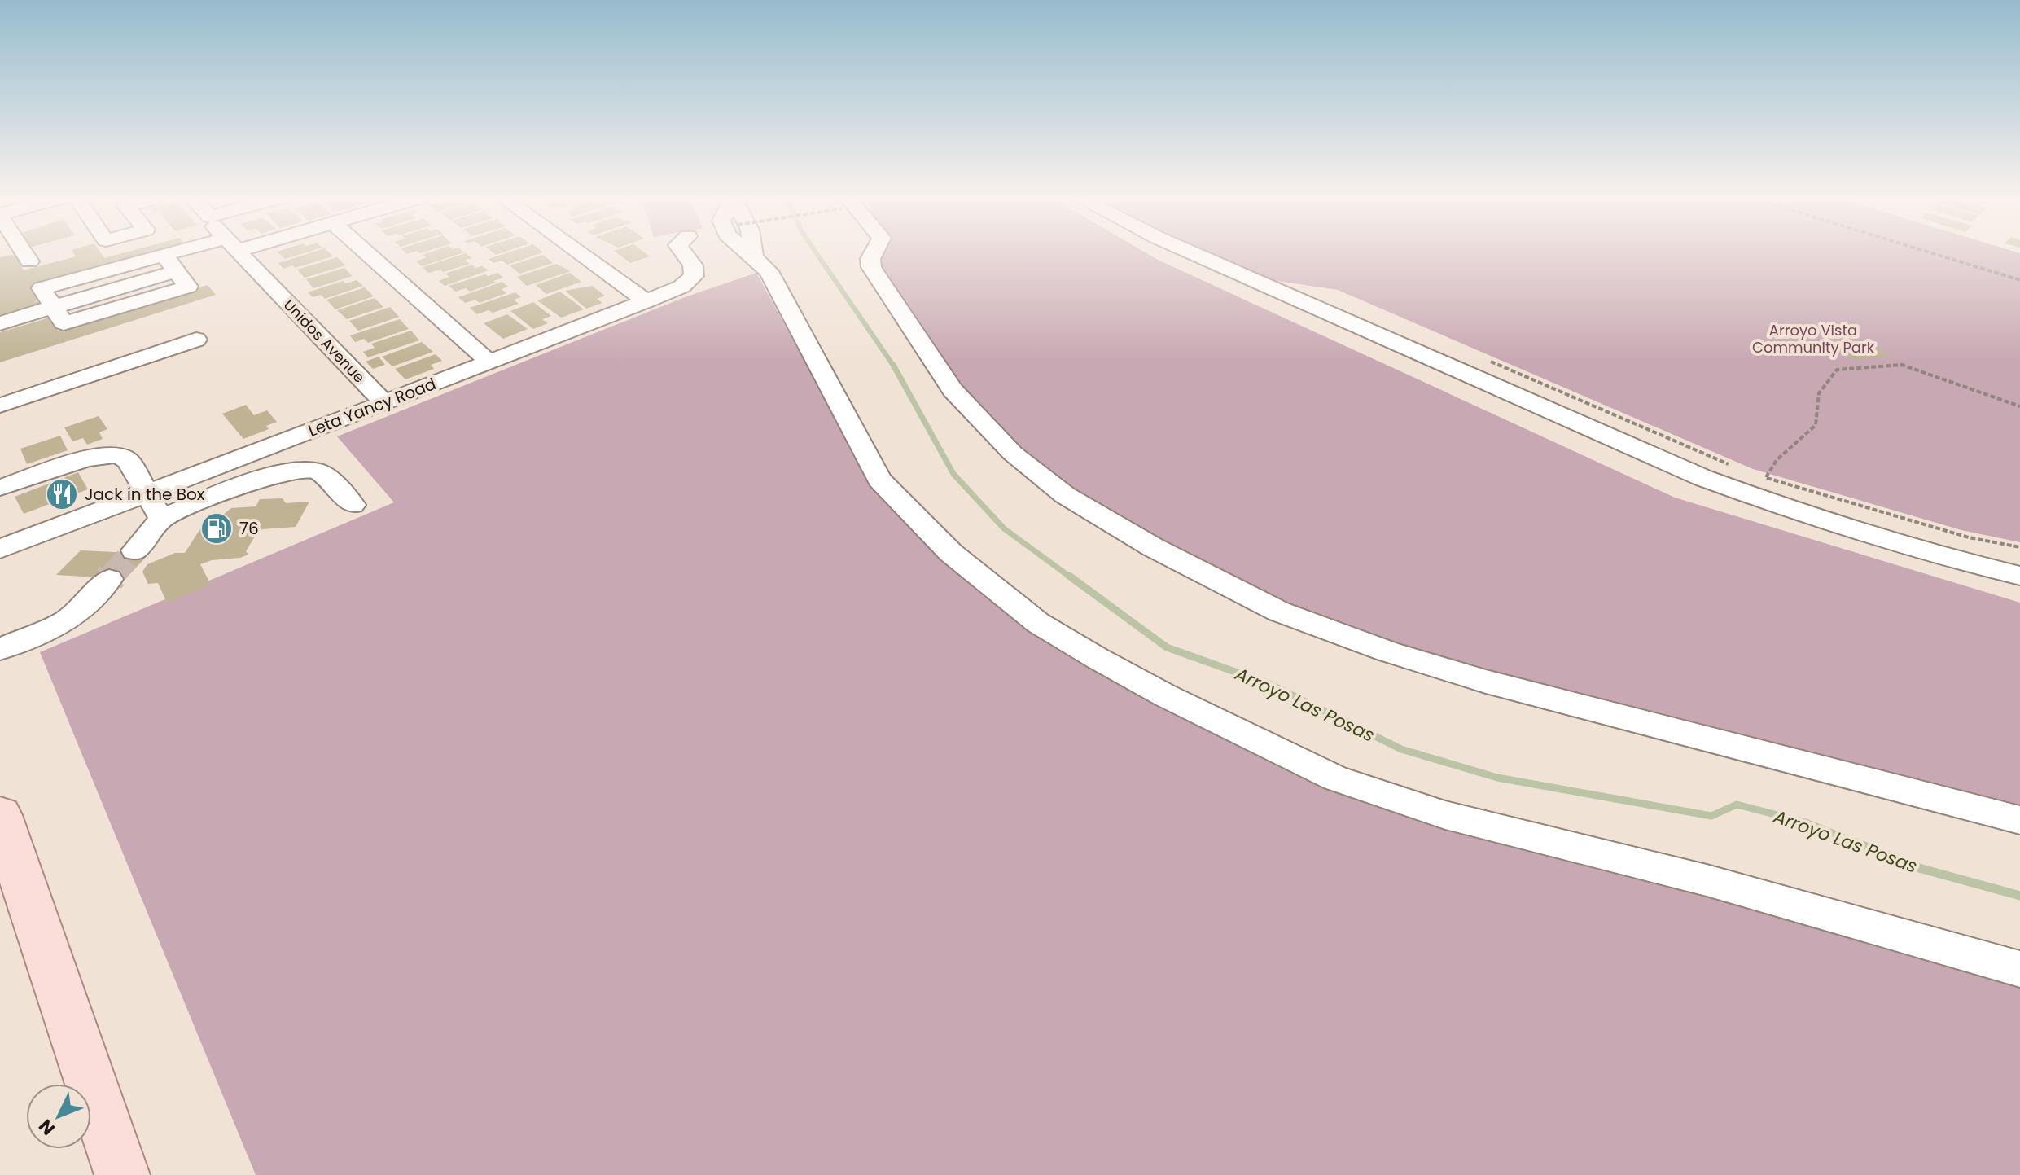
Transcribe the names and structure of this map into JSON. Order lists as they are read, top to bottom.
{
  "streets": {
    "street": ["Unidos Avenue", "Leta Yancy Road"]
  },
  "crossings": [
    ["Unidos Avenue", "Leta Yancy Road"]
  ],
  "water": ["Arroyo Las Posas"],
  "parks": ["Arroyo Vista Community Park"],
  "places": {
    "restaurant": ["Jack in the Box"],
    "fuel station": ["76"]
  },
  "north": "bottom left"
}
